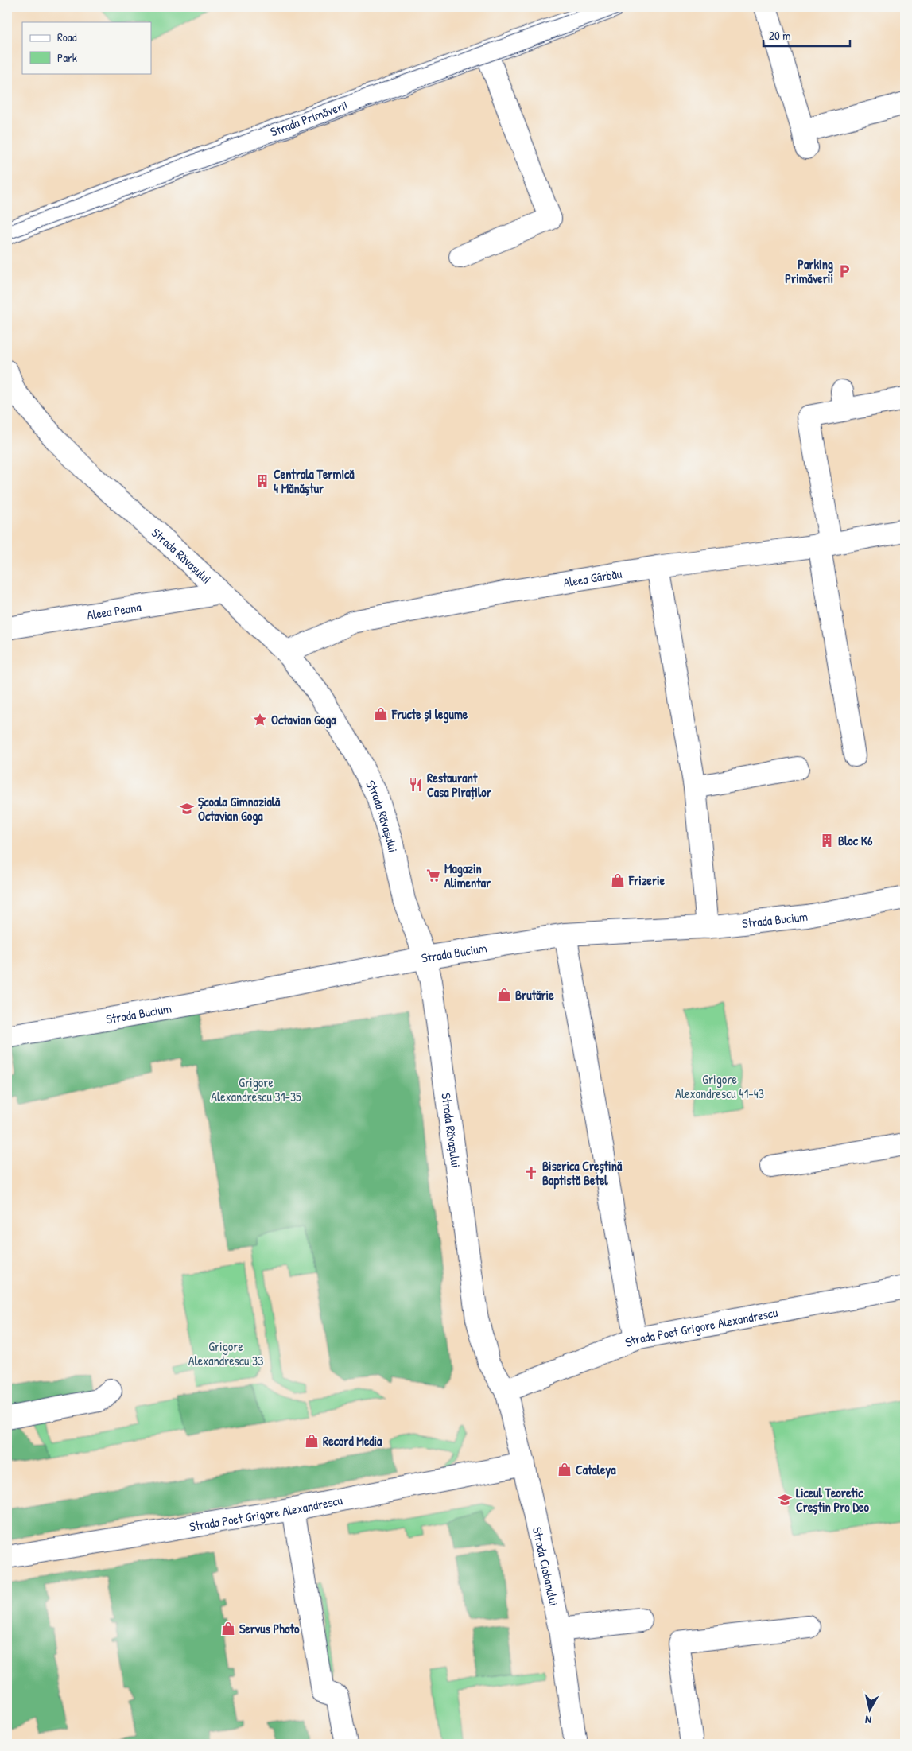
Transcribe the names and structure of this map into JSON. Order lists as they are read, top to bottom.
{
  "streets": {
    "street": [
      "Strada Primăverii",
      "Strada Răvașului",
      "Aleea Gârbău",
      "Aleea Peana",
      "Strada Bucium",
      "Strada Poet Grigore Alexandrescu",
      "Strada Ciobanului"
    ]
  },
  "crossings": [
    ["Strada Răvașului", "Aleea Gârbău"],
    ["Strada Răvașului", "Aleea Peana"],
    ["Strada Răvașului", "Strada Bucium"],
    ["Strada Răvașului", "Strada Poet Grigore Alexandrescu"],
    ["Strada Răvașului", "Strada Ciobanului"],
    ["Strada Poet Grigore Alexandrescu", "Strada Ciobanului"]
  ],
  "parks": ["Grigore Alexandrescu 41-43", "Grigore Alexandrescu 31-35", "Grigore Alexandrescu 33"],
  "places": {
    "parking": ["Parking Primăverii"],
    "building": ["Centrala Termică 4 Mănăștur", "Bloc K6"],
    "shop": [
      "Fructe și legume",
      "Frizerie",
      "Brutărie",
      "Record Media",
      "Cataleya",
      "Servus Photo"
    ],
    "place": ["Octavian Goga"],
    "restaurant": ["Restaurant Casa Piraților"],
    "school or university": ["Școala Gimnazială Octavian Goga", "Liceul Teoretic Creștin Pro Deo"],
    "supermarket": ["Magazin Alimentar"],
    "church": ["Biserica Creștină Baptistă Betel"]
  },
  "legend": ["Road", "Park"],
  "scale_bar": "20 m",
  "north": "bottom"
}
